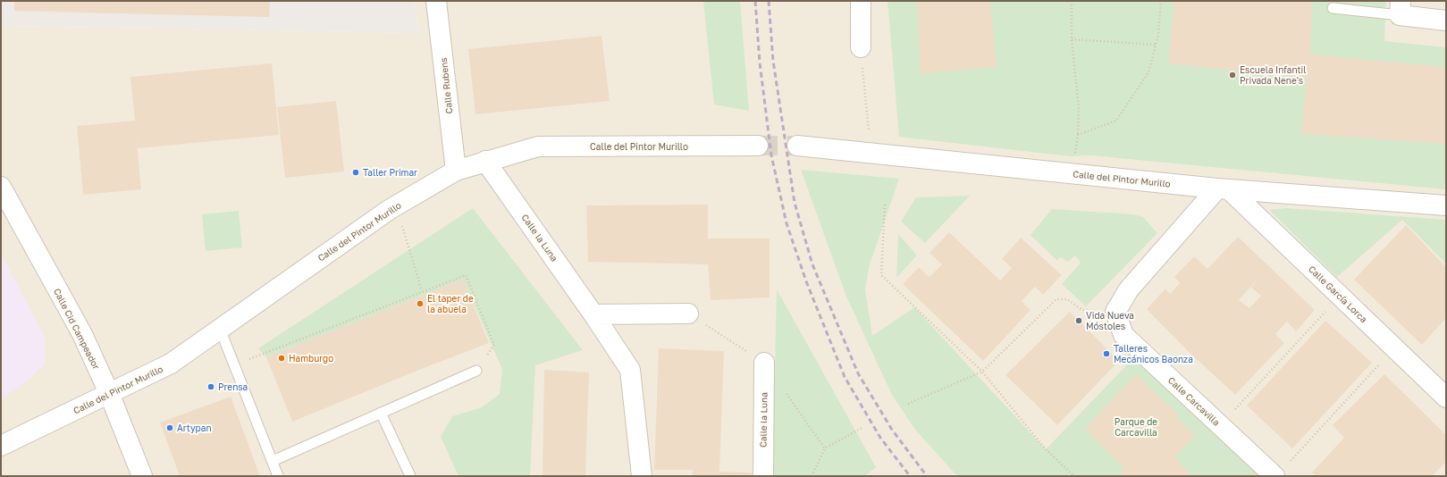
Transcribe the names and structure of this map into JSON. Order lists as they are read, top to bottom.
{
  "streets": {
    "street": [
      "Calle Rubens",
      "Calle del Pintor Murillo",
      "Calle la Luna",
      "Calle García Lorca",
      "Calle Cid Campeador",
      "Calle Carcavilla"
    ]
  },
  "crossings": [
    ["Calle Rubens", "Calle del Pintor Murillo"],
    ["Calle del Pintor Murillo", "Calle la Luna"],
    ["Calle del Pintor Murillo", "Calle García Lorca"],
    ["Calle del Pintor Murillo", "Calle Cid Campeador"]
  ],
  "parks": ["Parque de Carcavilla"],
  "places": [
    "Escuela Infantil Privada Nene's",
    "Taller Primar",
    "El taper de la abuela",
    "Vida Nueva Móstoles",
    "Talleres Mecánicos Baonza",
    "Hamburgo",
    "Prensa",
    "Artypan"
  ]
}
